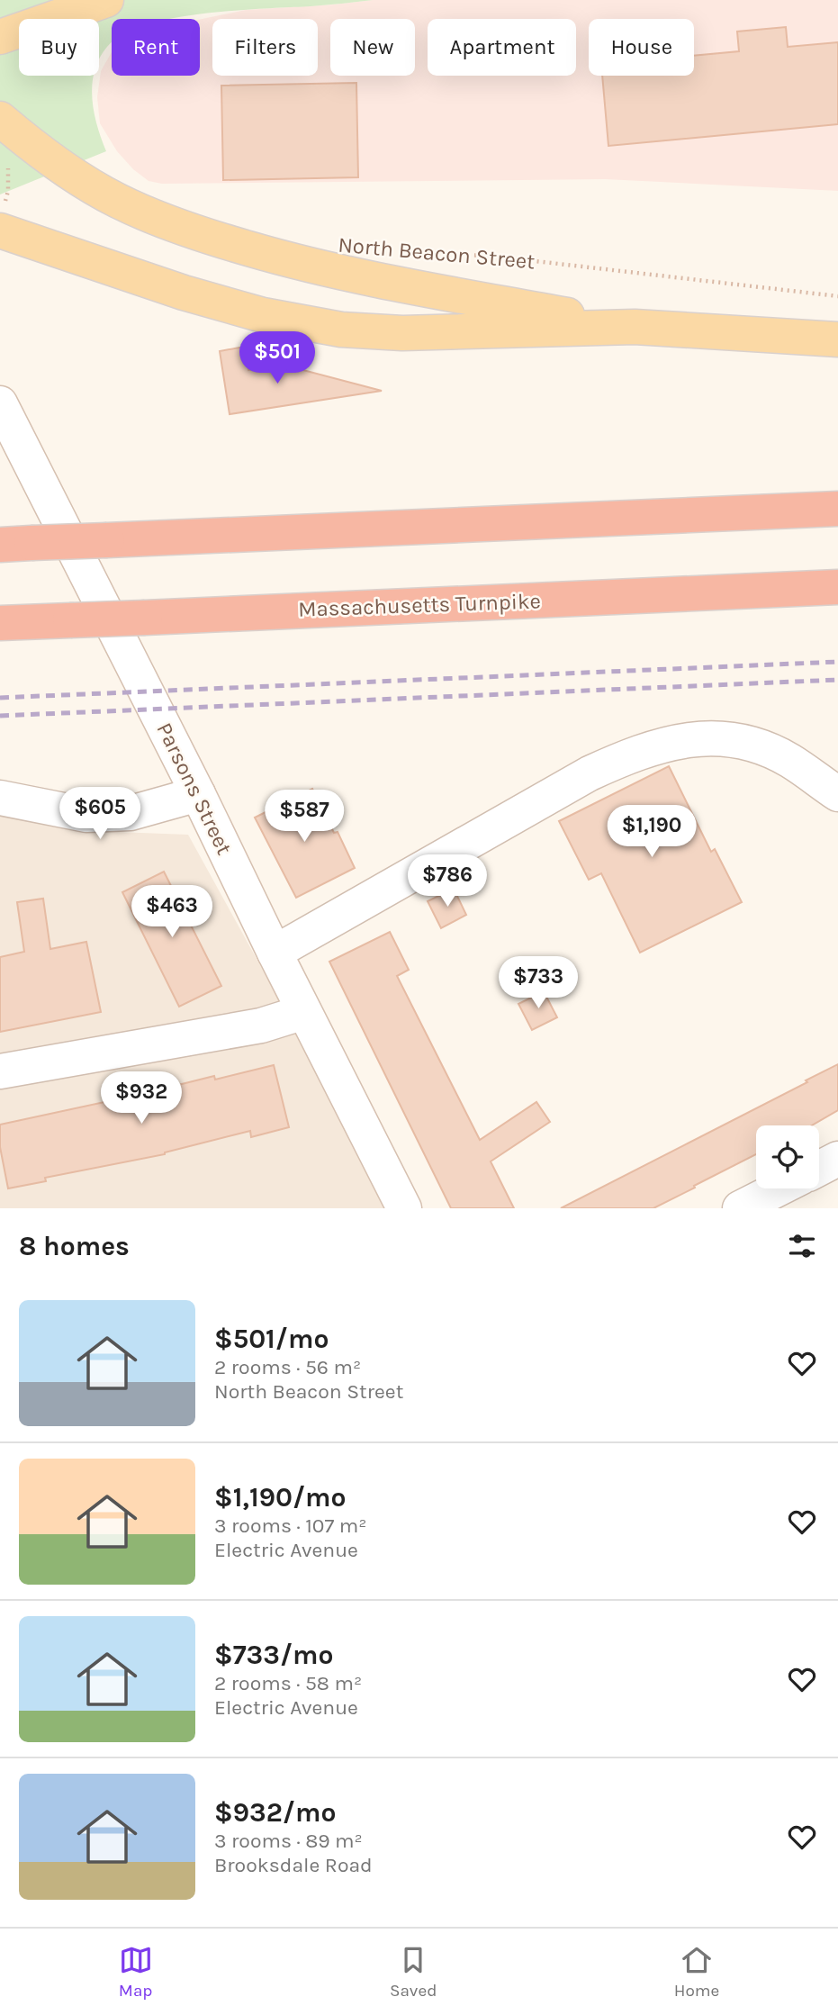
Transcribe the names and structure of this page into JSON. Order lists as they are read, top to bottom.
{
  "streets": {
    "highway": ["Massachusetts Turnpike"],
    "main road": ["North Beacon Street"],
    "street": ["Parsons Street"]
  },
  "page": {
    "chip": [
      "Buy",
      "Rent",
      "Filters",
      "New",
      "Apartment",
      "House"
    ],
    "price": [
      "$501",
      "$605",
      "$587",
      "$1,190",
      "$786",
      "$463",
      "$733",
      "$932"
    ],
    "heading": "8 homes",
    "list": [
      {
        "name": "$501/mo",
        "note": "2 rooms · 56 m² · North Beacon Street"
      },
      {
        "name": "$1,190/mo",
        "note": "3 rooms · 107 m² · Electric Avenue"
      },
      {
        "name": "$733/mo",
        "note": "2 rooms · 58 m² · Electric Avenue"
      },
      {
        "name": "$932/mo",
        "note": "3 rooms · 89 m² · Brooksdale Road"
      }
    ],
    "tabs": ["Map", "Saved", "Home"]
  }
}
